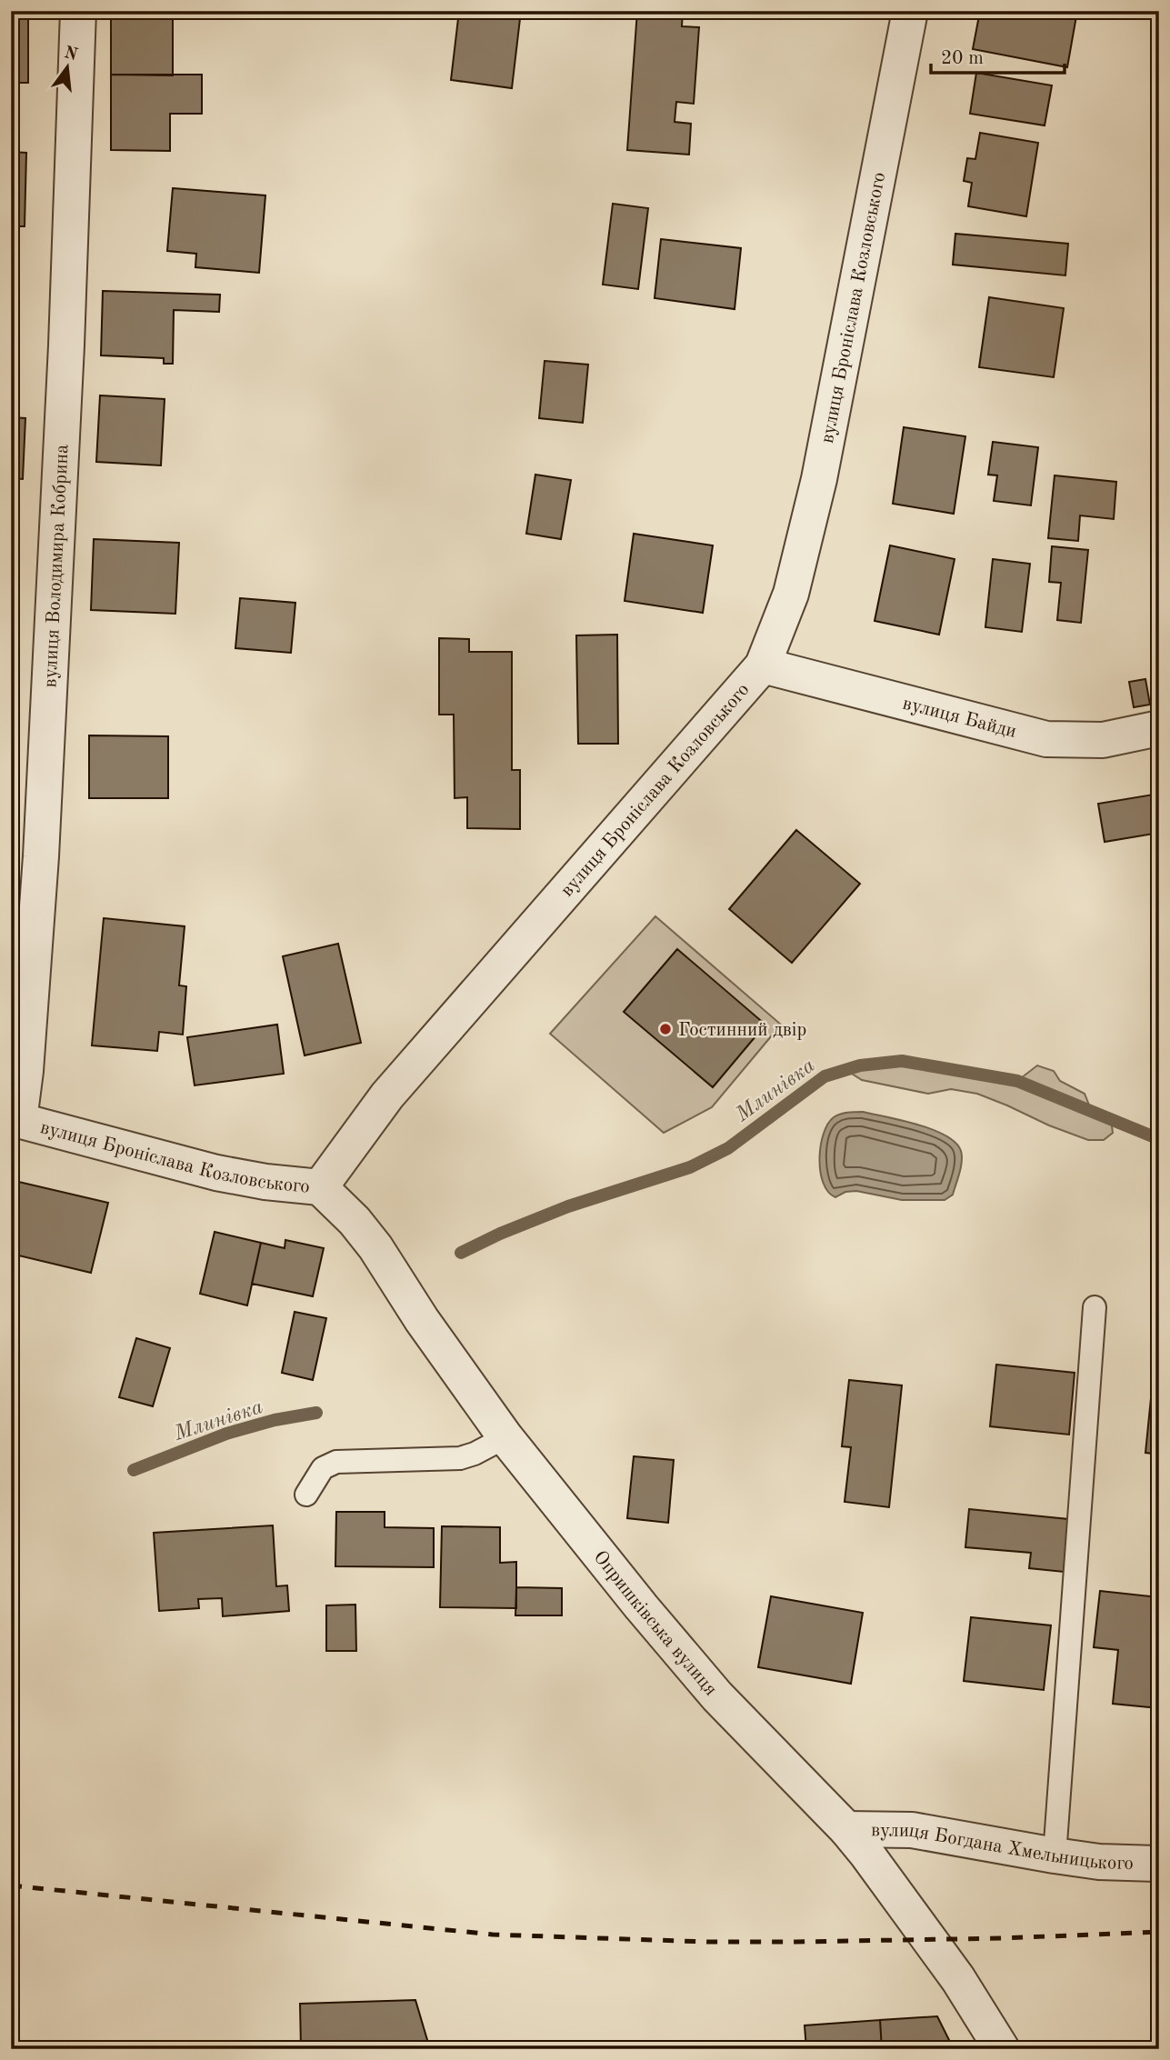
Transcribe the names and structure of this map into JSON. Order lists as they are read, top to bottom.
{
  "streets": {
    "street": [
      "вулиця Броніслава Козловського",
      "вулиця Володимира Кобрина",
      "вулиця Байди",
      "Опришківська вулиця",
      "вулиця Богдана Хмельницького"
    ]
  },
  "crossings": [
    ["вулиця Броніслава Козловського", "вулиця Володимира Кобрина"],
    ["вулиця Броніслава Козловського", "вулиця Байди"],
    ["вулиця Броніслава Козловського", "Опришківська вулиця"],
    ["Опришківська вулиця", "вулиця Богдана Хмельницького"]
  ],
  "water": ["Млинівка"],
  "places": ["Гостинний двір"],
  "scale_bar": "20 m",
  "north": "top"
}
